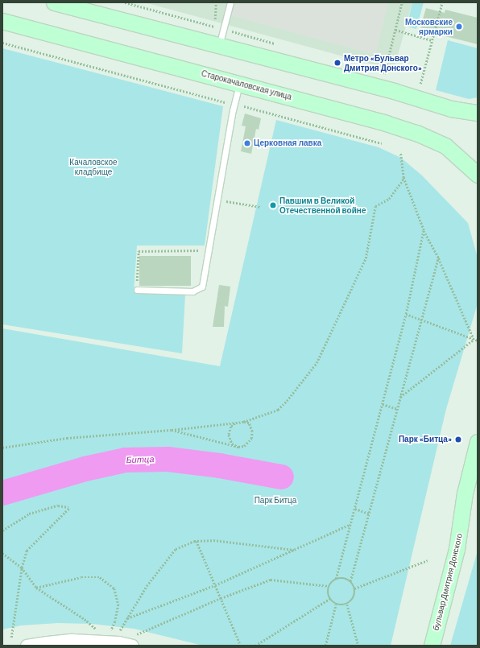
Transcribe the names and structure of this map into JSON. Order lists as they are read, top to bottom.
{
  "streets": {
    "street": ["Старокачаловская улица", "бульвар Дмитрия Донского"]
  },
  "water": ["Битца"],
  "parks": ["Качаловское кладбище", "Парк Битца"],
  "places": [
    "Московские ярмарки",
    "Метро «Бульвар Дмитрия Донского»",
    "Церковная лавка",
    "Павшим в Великой Отечественной войне",
    "Парк «Битца»"
  ]
}
